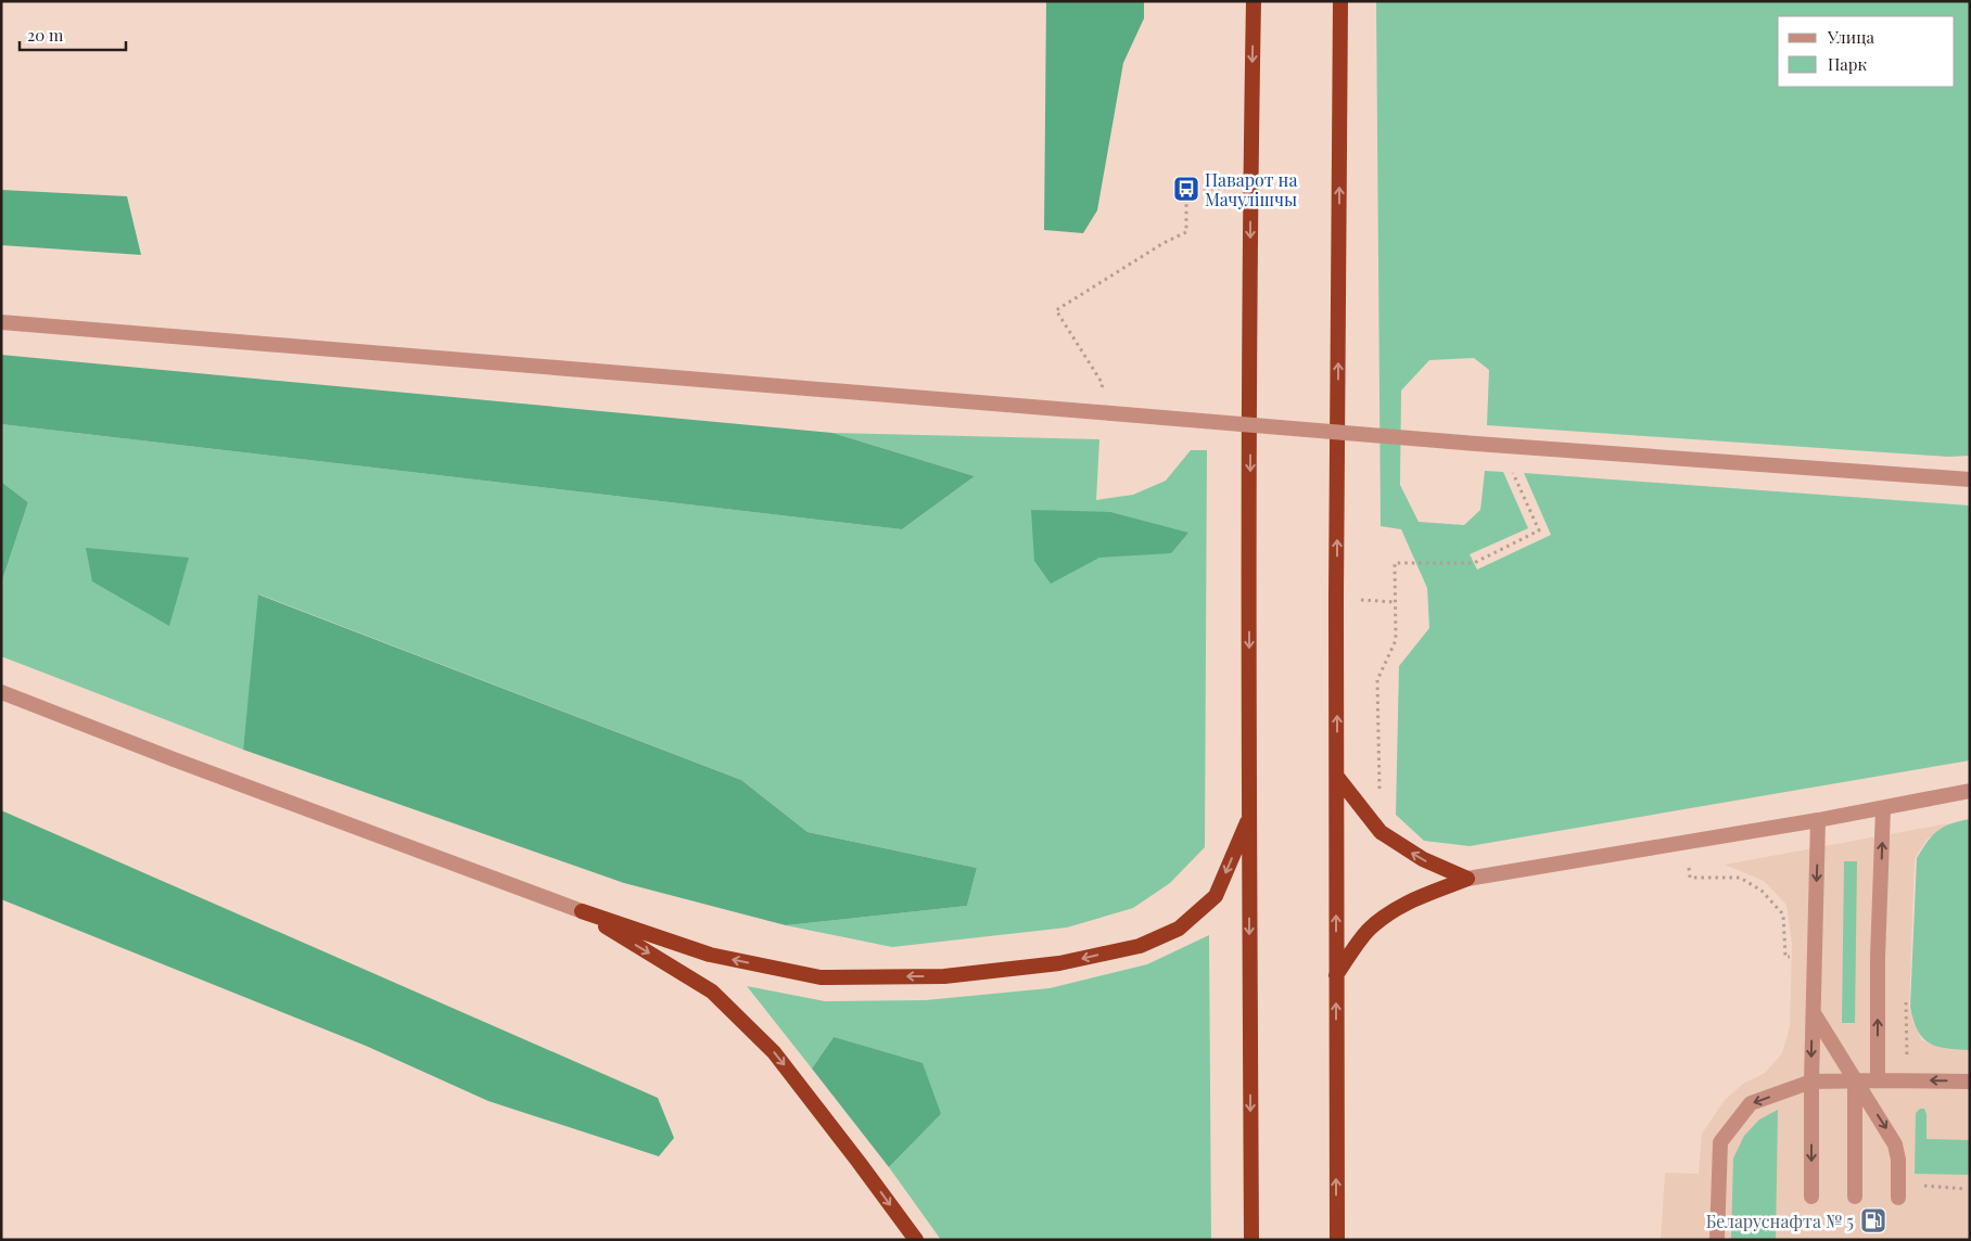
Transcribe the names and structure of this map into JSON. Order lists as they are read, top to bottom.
{
  "places": {
    "bus stop": ["Паварот на Мачулішчы"],
    "fuel station": ["Беларуснафта № 5"]
  },
  "legend": ["Улица", "Парк"],
  "scale_bar": "20 m"
}
